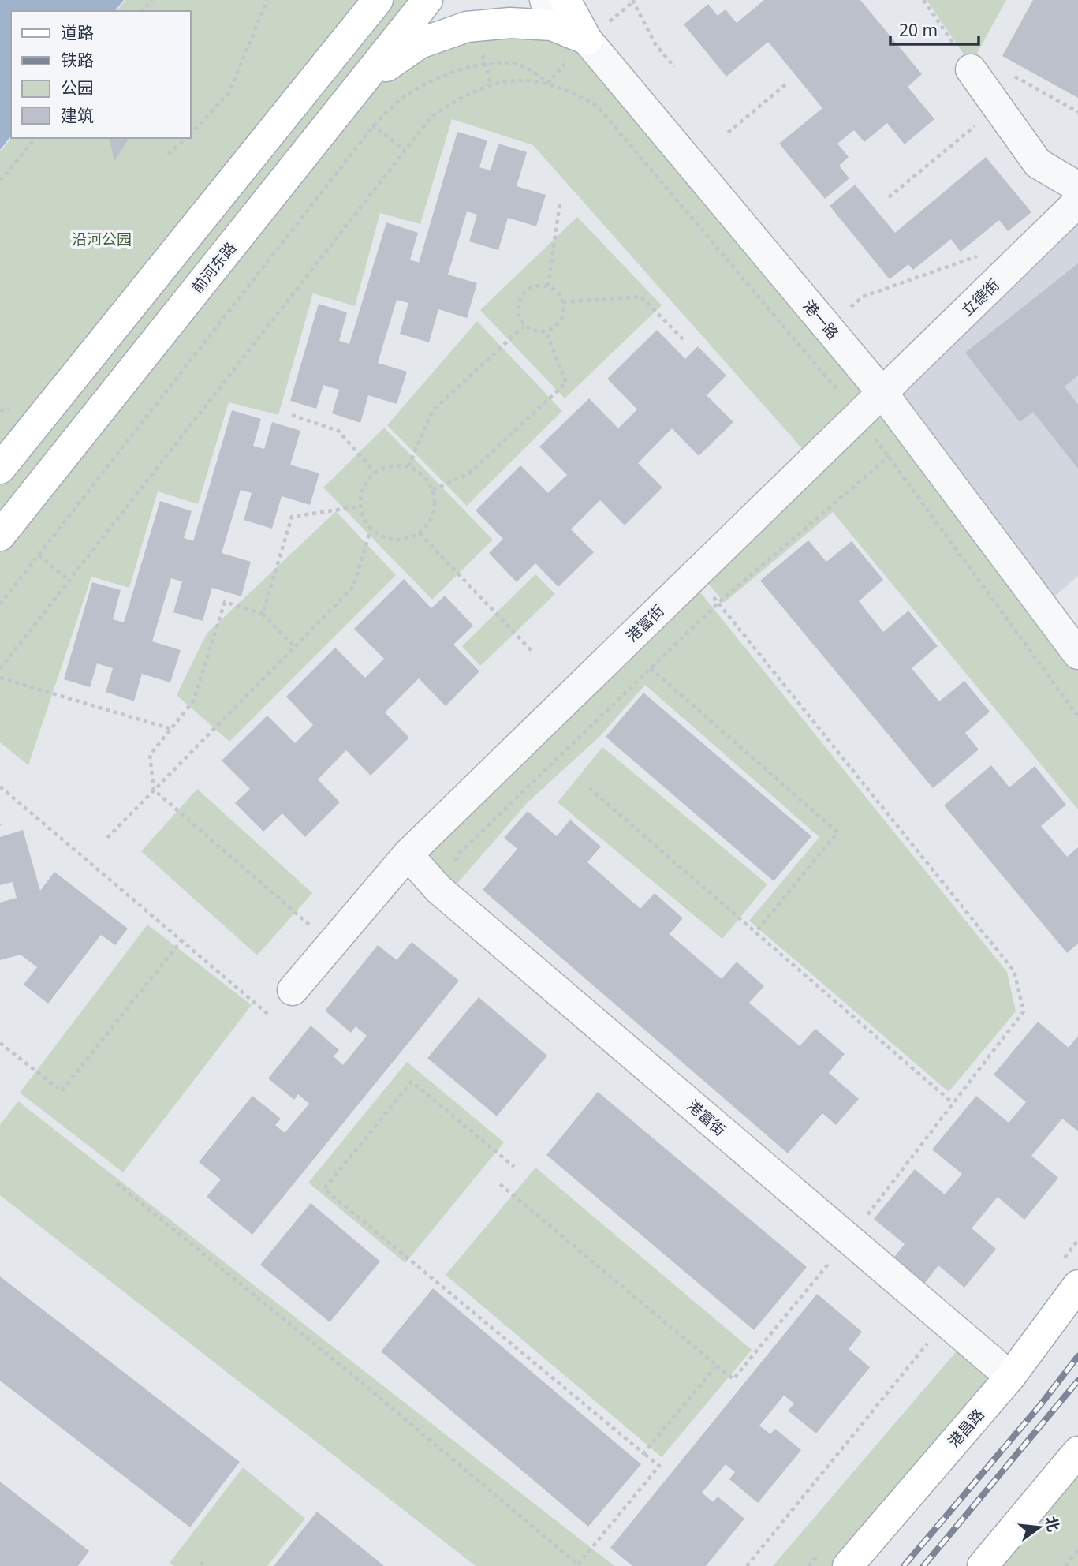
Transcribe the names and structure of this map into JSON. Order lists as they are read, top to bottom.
{
  "streets": {
    "main road": ["前河东路", "港昌路"],
    "street": ["立德街", "港一路", "港富街"]
  },
  "crossings": [
    ["立德街", "港一路"],
    ["立德街", "港富街"],
    ["港一路", "港富街"],
    ["港富街", "港昌路"]
  ],
  "parks": ["沿河公园"],
  "legend": [
    "道路",
    "铁路",
    "公园",
    "建筑"
  ],
  "scale_bar": "20 m",
  "north": "right"
}
